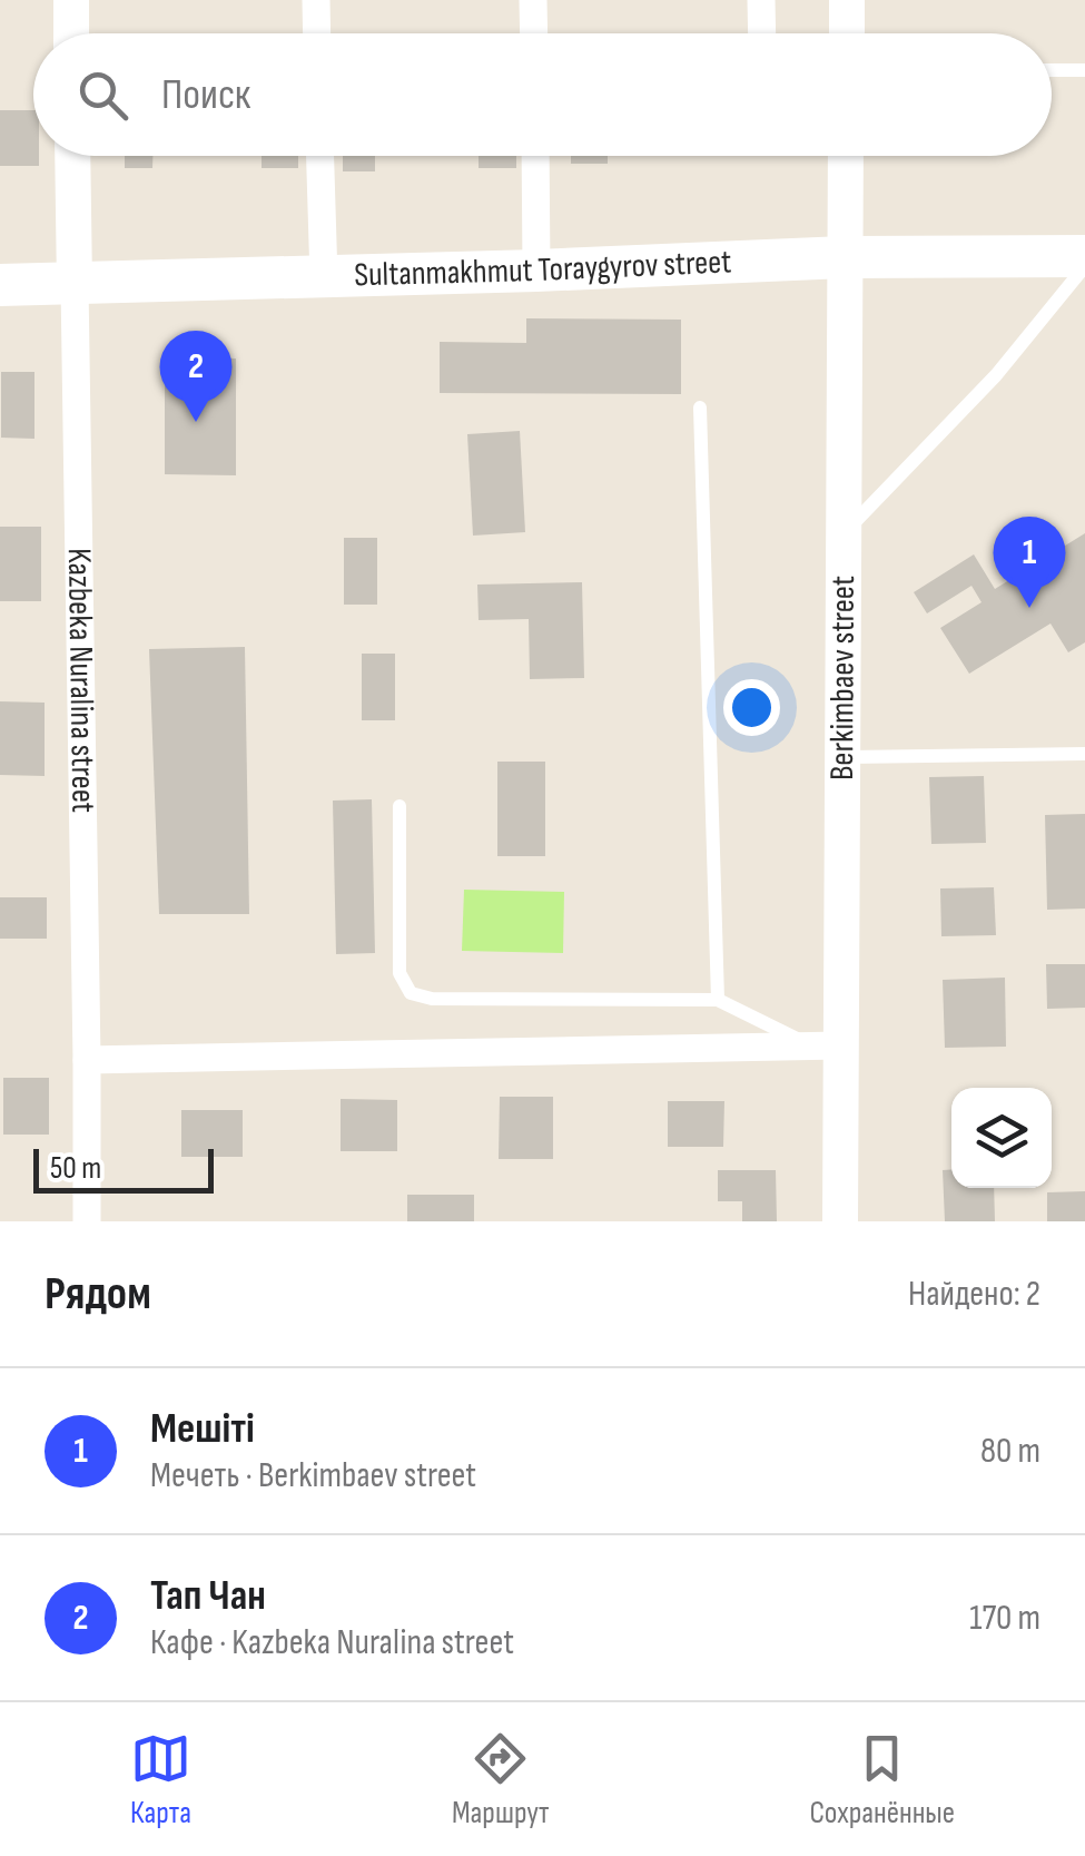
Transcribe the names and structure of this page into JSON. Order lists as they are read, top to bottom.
{
  "streets": {
    "main road": ["Sultanmakhmut Toraygyrov street"],
    "street": ["Kazbeka Nuralina street", "Berkimbaev street"]
  },
  "crossings": [
    ["Sultanmakhmut Toraygyrov street", "Kazbeka Nuralina street"],
    ["Sultanmakhmut Toraygyrov street", "Berkimbaev street"]
  ],
  "scale_bar": "50 m",
  "page": {
    "search": "Поиск",
    "pins": ["2", "1"],
    "scale": "50 m",
    "heading": ["Рядом", "Найдено: 2"],
    "list": [
      {
        "mark": "1",
        "name": "Мешіті",
        "note": "Мечеть · Berkimbaev street",
        "value": "80 m"
      },
      {
        "mark": "2",
        "name": "Тап Чан",
        "note": "Кафе · Kazbeka Nuralina street",
        "value": "170 m"
      }
    ],
    "nav": ["Карта", "Маршрут", "Сохранённые"]
  }
}
